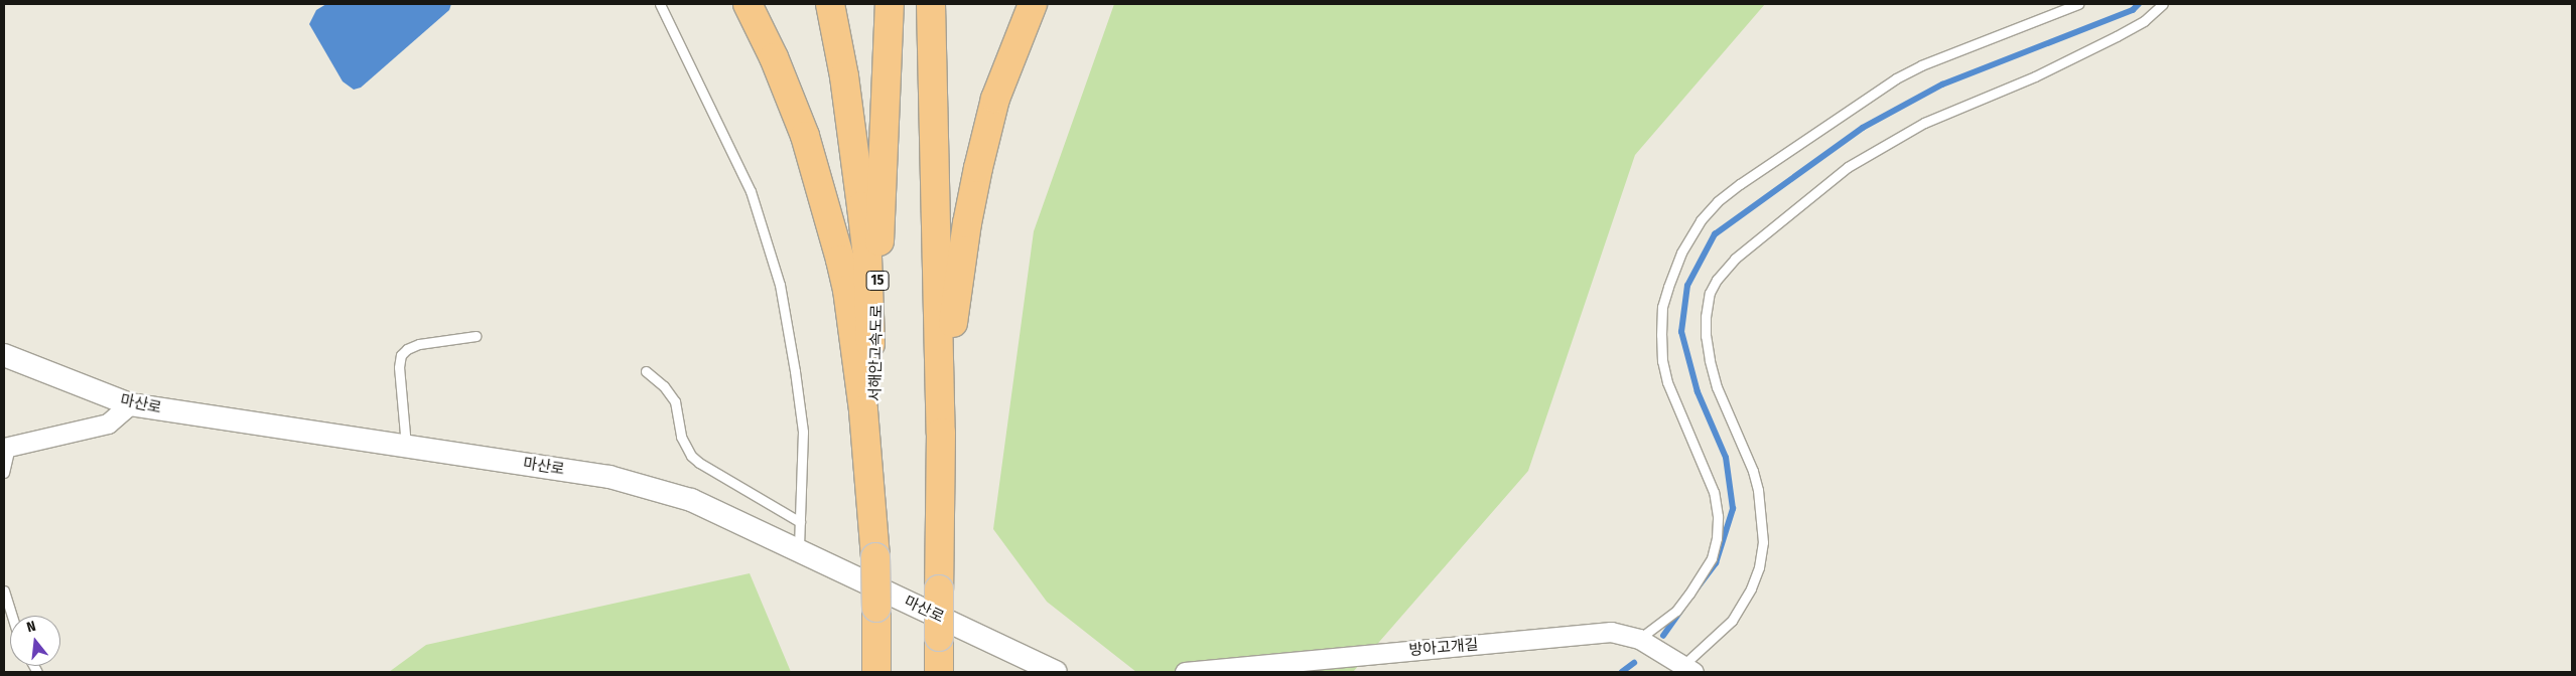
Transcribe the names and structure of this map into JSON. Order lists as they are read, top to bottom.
{
  "streets": {
    "highway": ["15", "서해안고속도로"],
    "street": ["마산로", "방아고개길"]
  },
  "north": "top"
}
